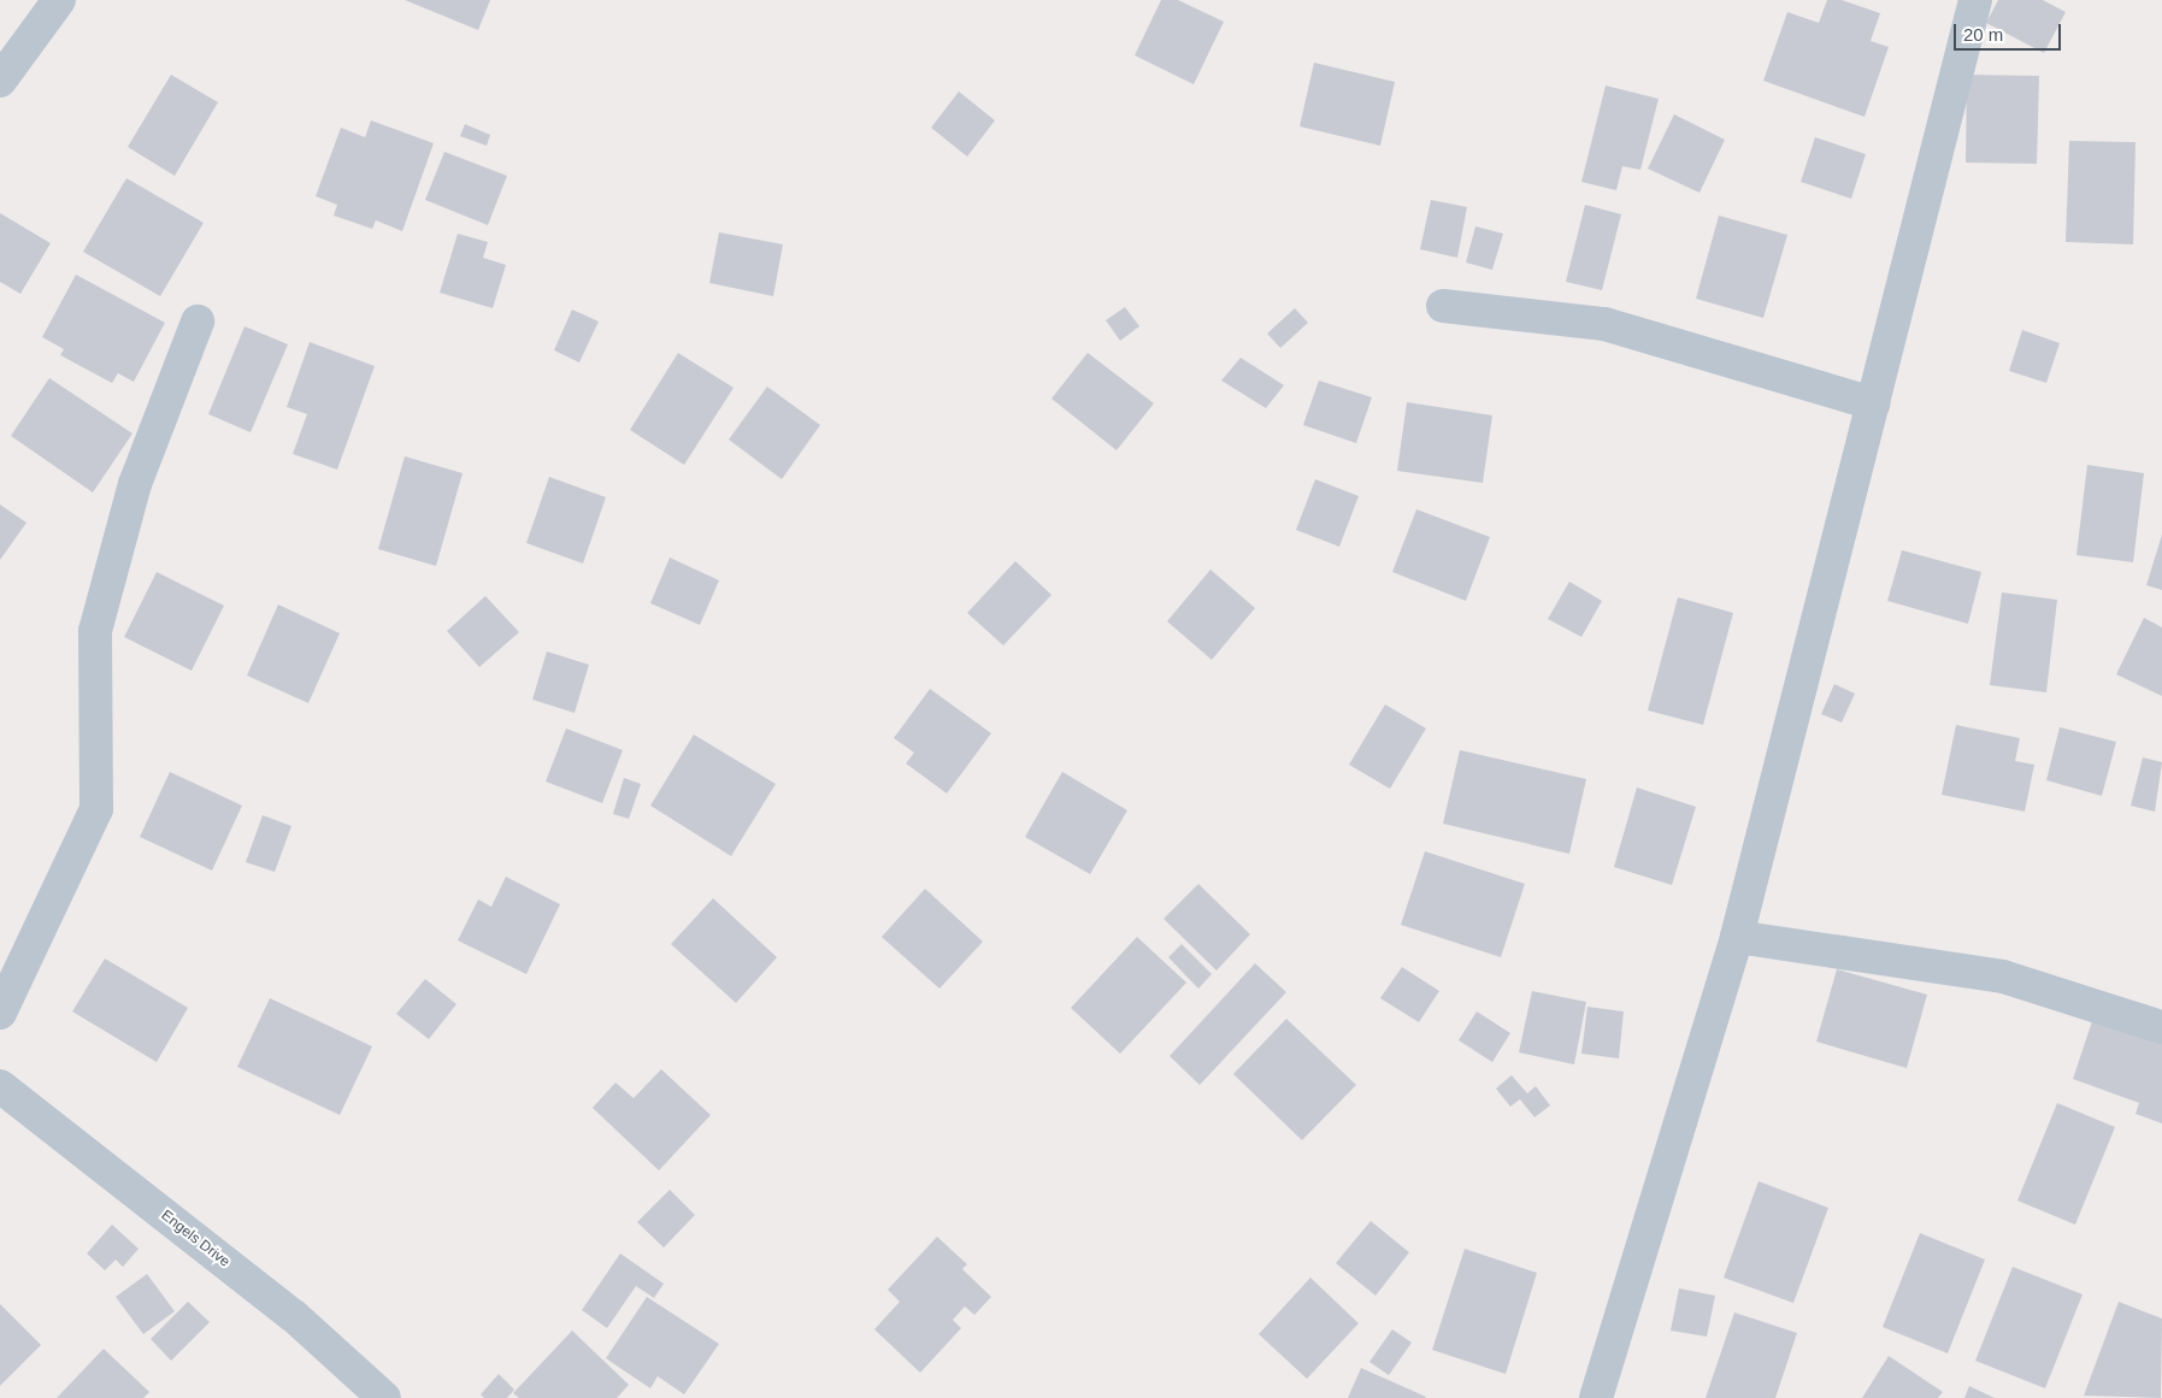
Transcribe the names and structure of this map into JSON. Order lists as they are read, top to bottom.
{
  "streets": {
    "street": ["Engels Drive"]
  },
  "scale_bar": "20 m"
}
